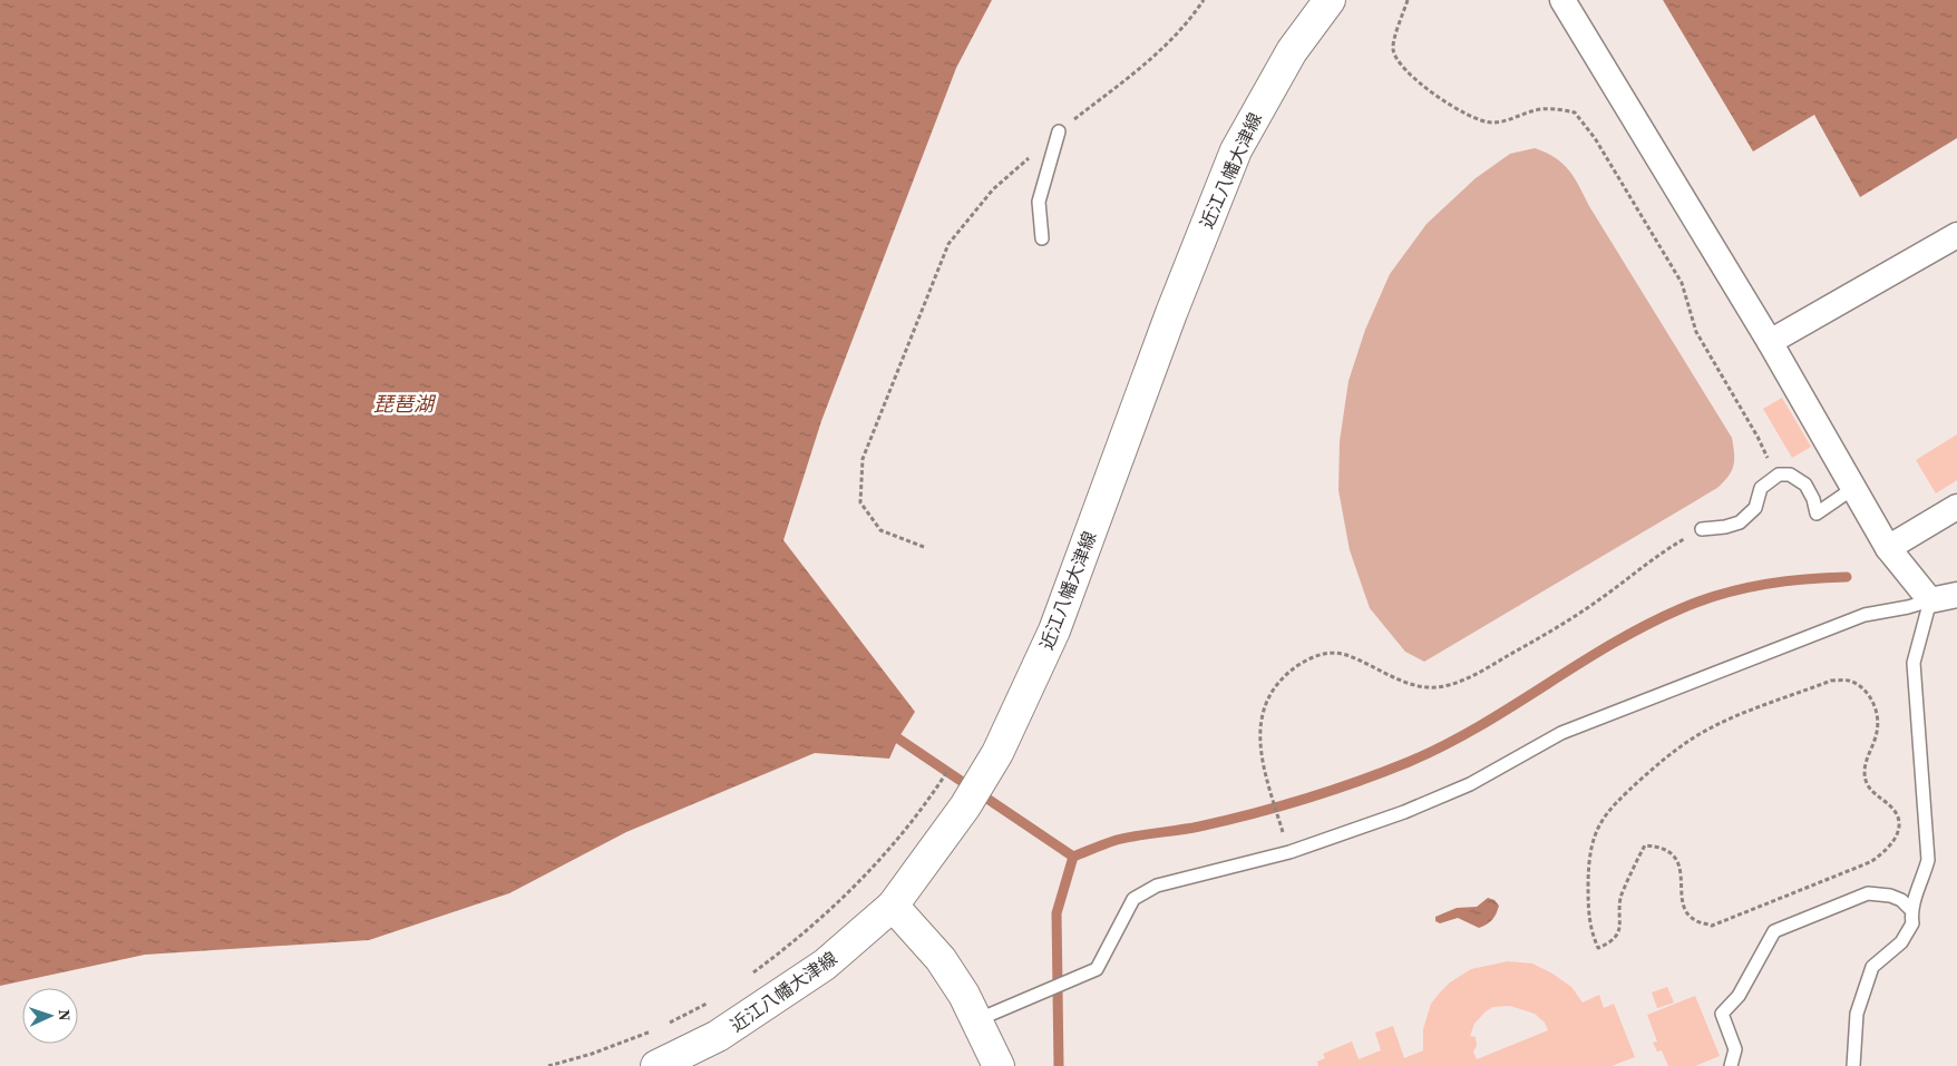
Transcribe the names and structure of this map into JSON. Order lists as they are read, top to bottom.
{
  "streets": {
    "main road": ["近江八幡大津線"]
  },
  "water": ["琵琶湖"],
  "north": "right"
}
